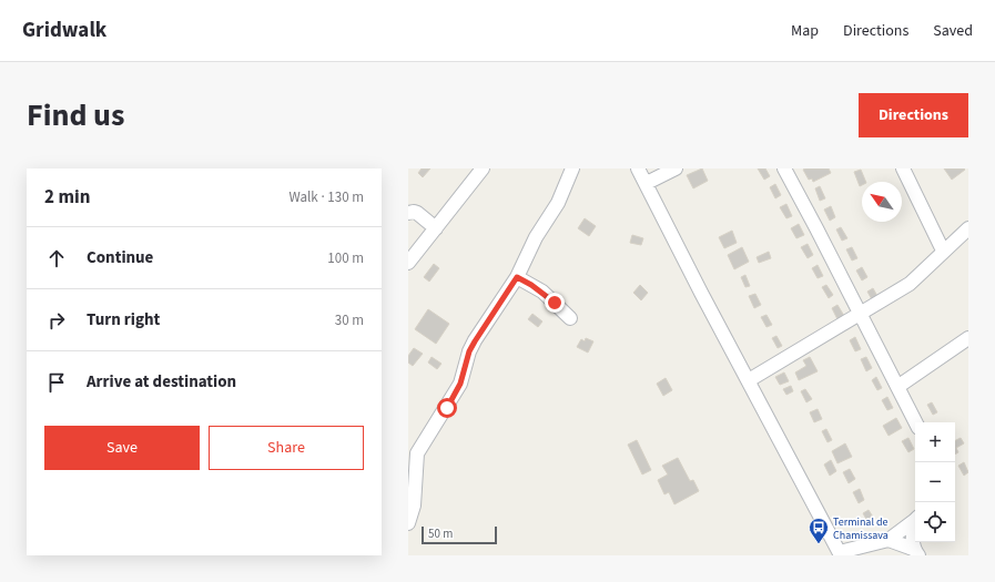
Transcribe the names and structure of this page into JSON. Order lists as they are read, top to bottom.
{
  "places": {
    "bus stop": ["Terminal de Chamissava"]
  },
  "scale_bar": "50 m",
  "north": "top left",
  "page": {
    "header": "Gridwalk",
    "nav": ["Map", "Directions", "Saved"],
    "title": "Find us",
    "buttons": [
      "Directions",
      ["Save", "Share"]
    ],
    "heading": ["2 min", "Walk · 130 m"],
    "list": [
      ["Continue", "100 m"],
      ["Turn right", "30 m"],
      "Arrive at destination"
    ],
    "map_buttons": ["+", "−"],
    "scale": "50 m"
  }
}
